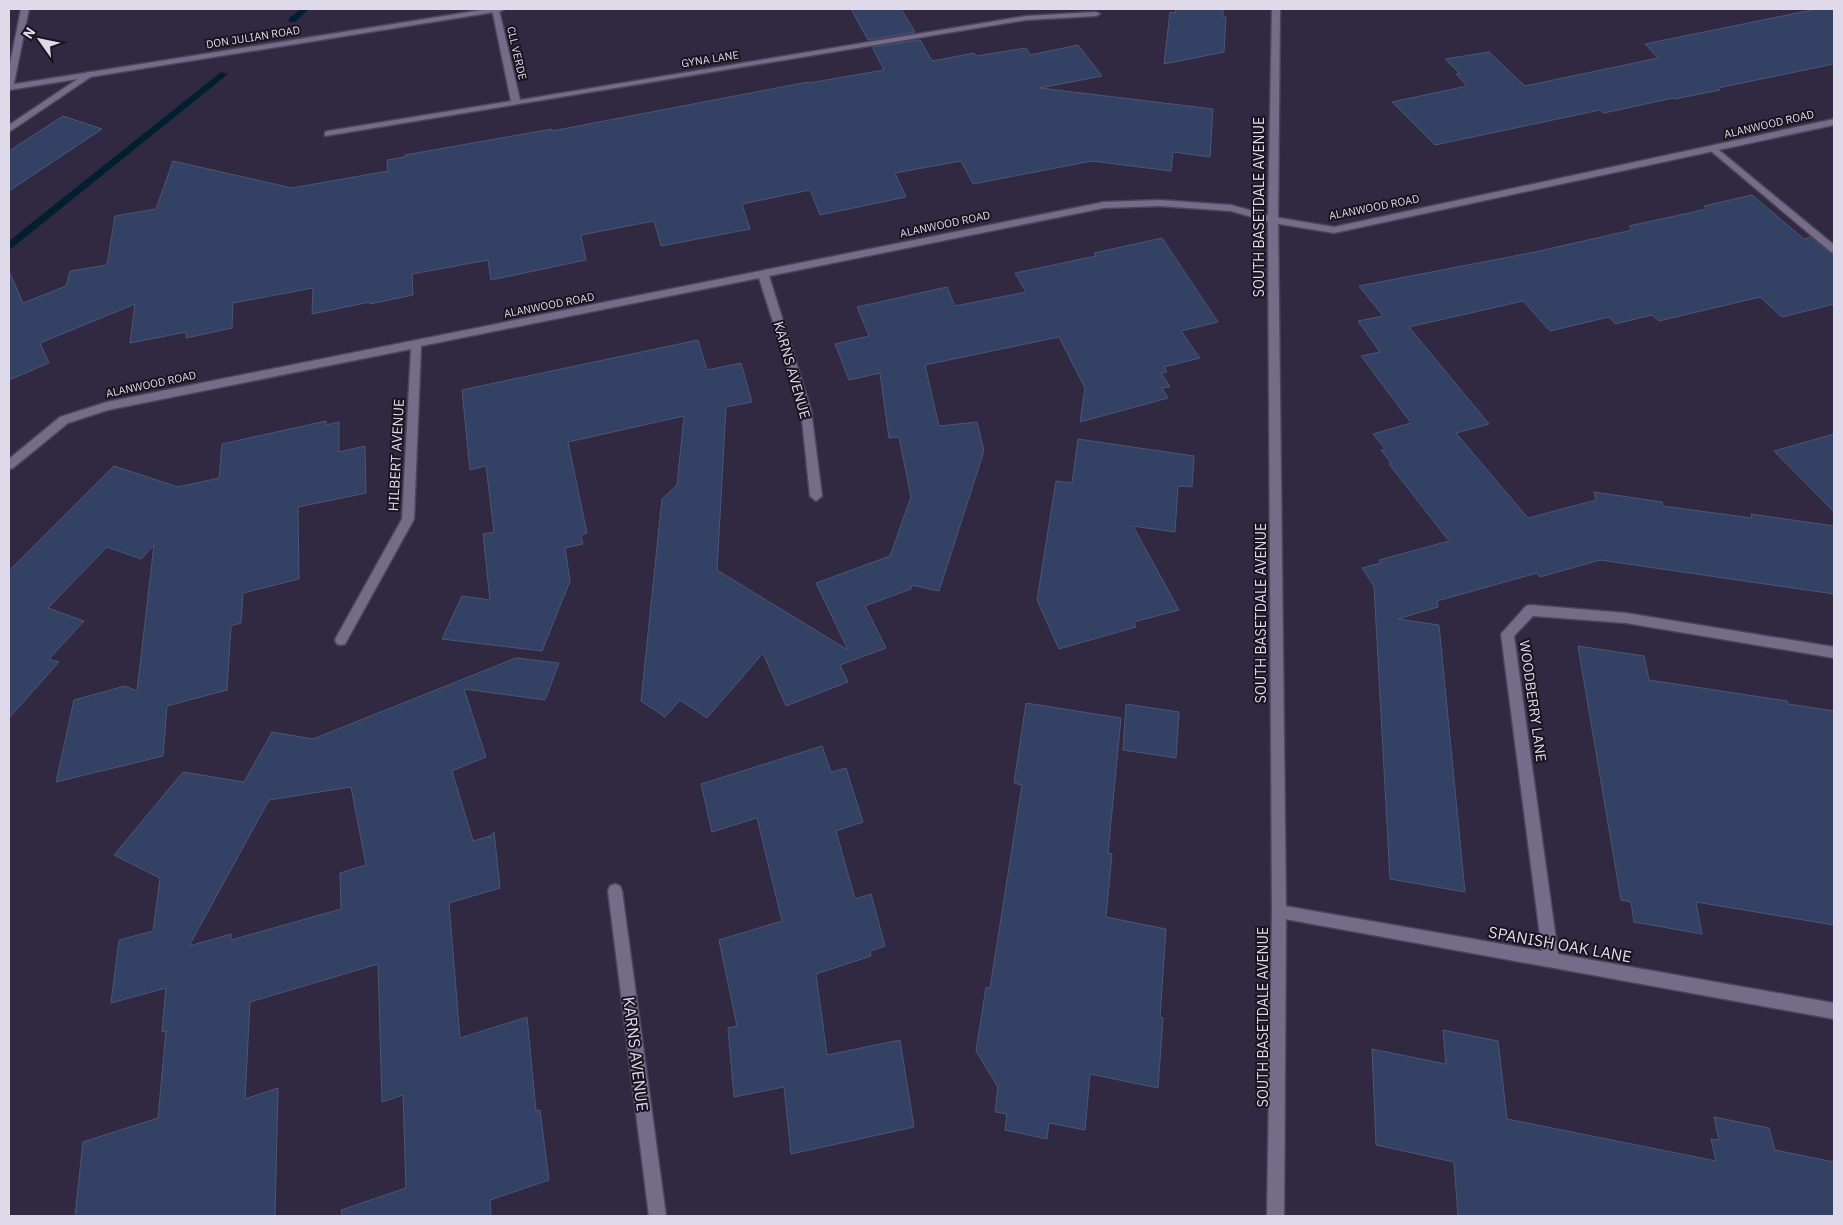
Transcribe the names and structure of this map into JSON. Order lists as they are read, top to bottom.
{
  "streets": {
    "street": [
      "DON JULIAN ROAD",
      "CLL VERDE",
      "GYNA LANE",
      "ALANWOOD ROAD",
      "SOUTH BASETDALE AVENUE",
      "KARNS AVENUE",
      "HILBERT AVENUE",
      "WOODBERRY LANE",
      "SPANISH OAK LANE"
    ]
  },
  "crossings": [
    ["DON JULIAN ROAD", "CLL VERDE"],
    ["CLL VERDE", "GYNA LANE"],
    ["ALANWOOD ROAD", "SOUTH BASETDALE AVENUE"],
    ["ALANWOOD ROAD", "KARNS AVENUE"],
    ["ALANWOOD ROAD", "HILBERT AVENUE"],
    ["SOUTH BASETDALE AVENUE", "SPANISH OAK LANE"],
    ["WOODBERRY LANE", "SPANISH OAK LANE"]
  ],
  "north": "top left"
}
